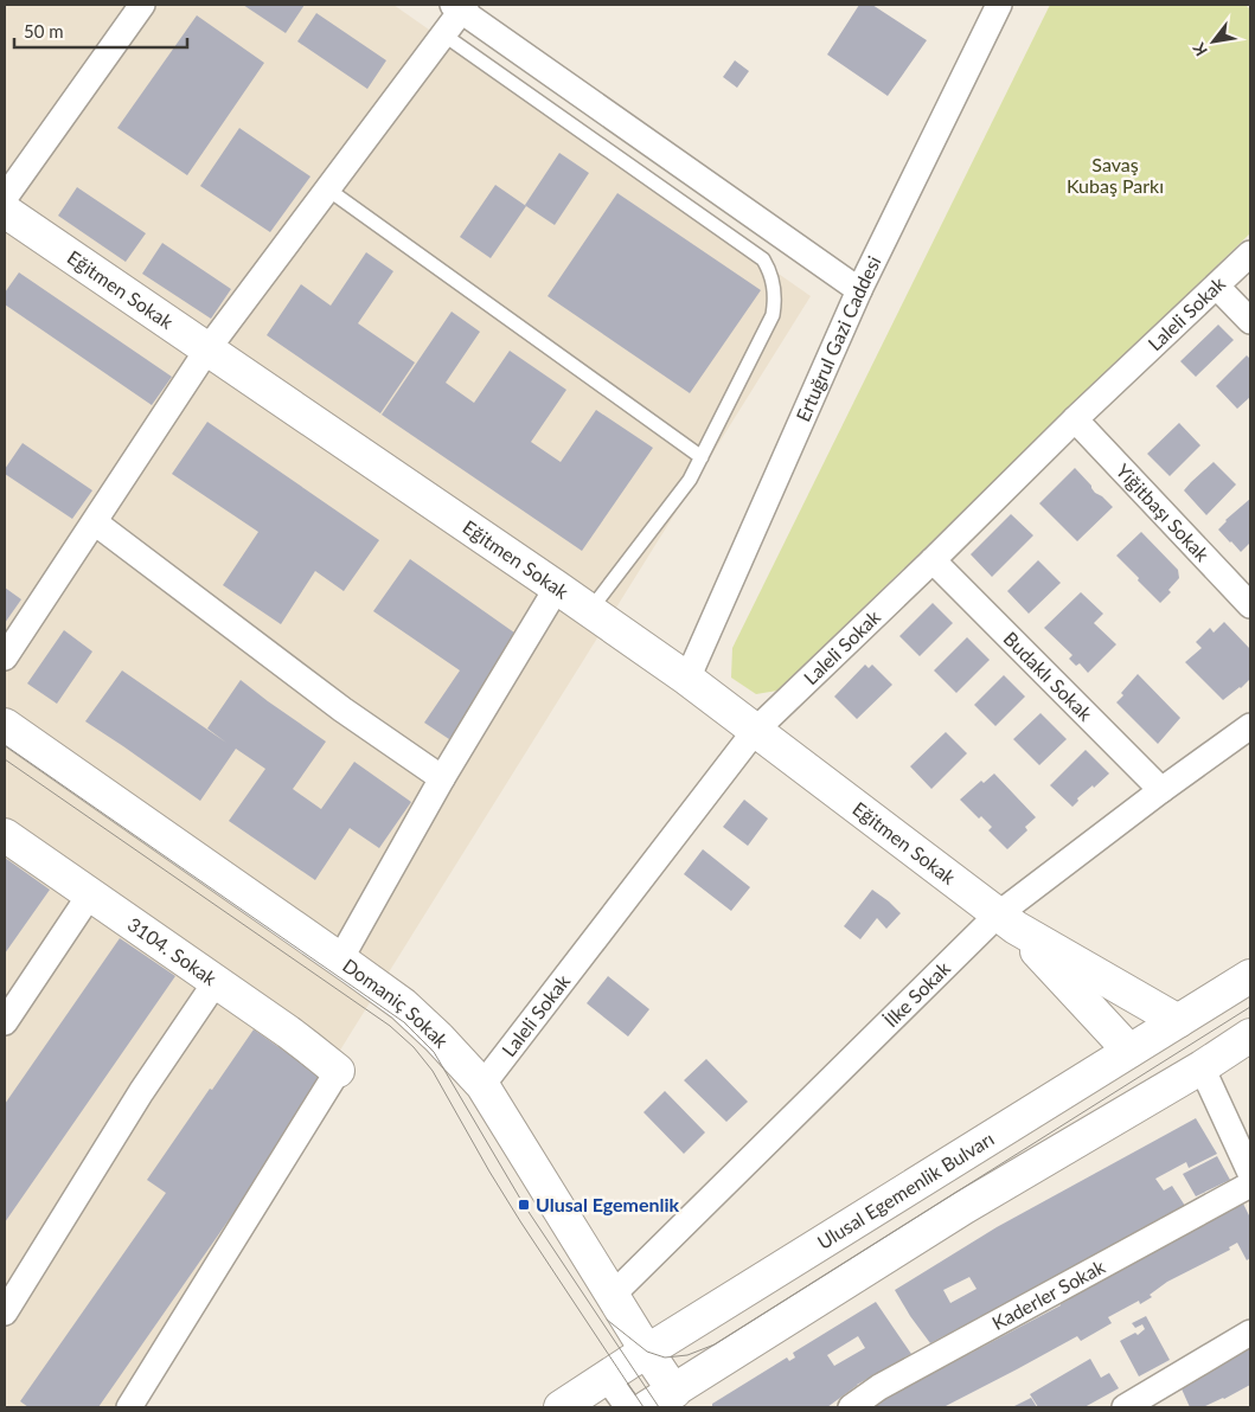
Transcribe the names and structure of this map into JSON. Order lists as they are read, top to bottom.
{
  "streets": {
    "street": [
      "Eğitmen Sokak",
      "Laleli Sokak",
      "Ertuğrul Gazi Caddesi",
      "Yiğitbaşı Sokak",
      "Budaklı Sokak",
      "3104. Sokak",
      "İlke Sokak",
      "Domaniç Sokak",
      "Ulusal Egemenlik Bulvarı",
      "Kaderler Sokak"
    ]
  },
  "crossings": [
    ["Eğitmen Sokak", "Laleli Sokak"],
    ["Eğitmen Sokak", "Ertuğrul Gazi Caddesi"],
    ["Eğitmen Sokak", "İlke Sokak"],
    ["Eğitmen Sokak", "Ulusal Egemenlik Bulvarı"],
    ["Laleli Sokak", "Yiğitbaşı Sokak"],
    ["Laleli Sokak", "Budaklı Sokak"],
    ["Laleli Sokak", "Domaniç Sokak"],
    ["Budaklı Sokak", "İlke Sokak"],
    ["İlke Sokak", "Domaniç Sokak"],
    ["Domaniç Sokak", "Ulusal Egemenlik Bulvarı"]
  ],
  "parks": ["Savaş Kubaş Parkı"],
  "places": {
    "transit": ["Ulusal Egemenlik"]
  },
  "scale_bar": "50 m",
  "north": "bottom left"
}
